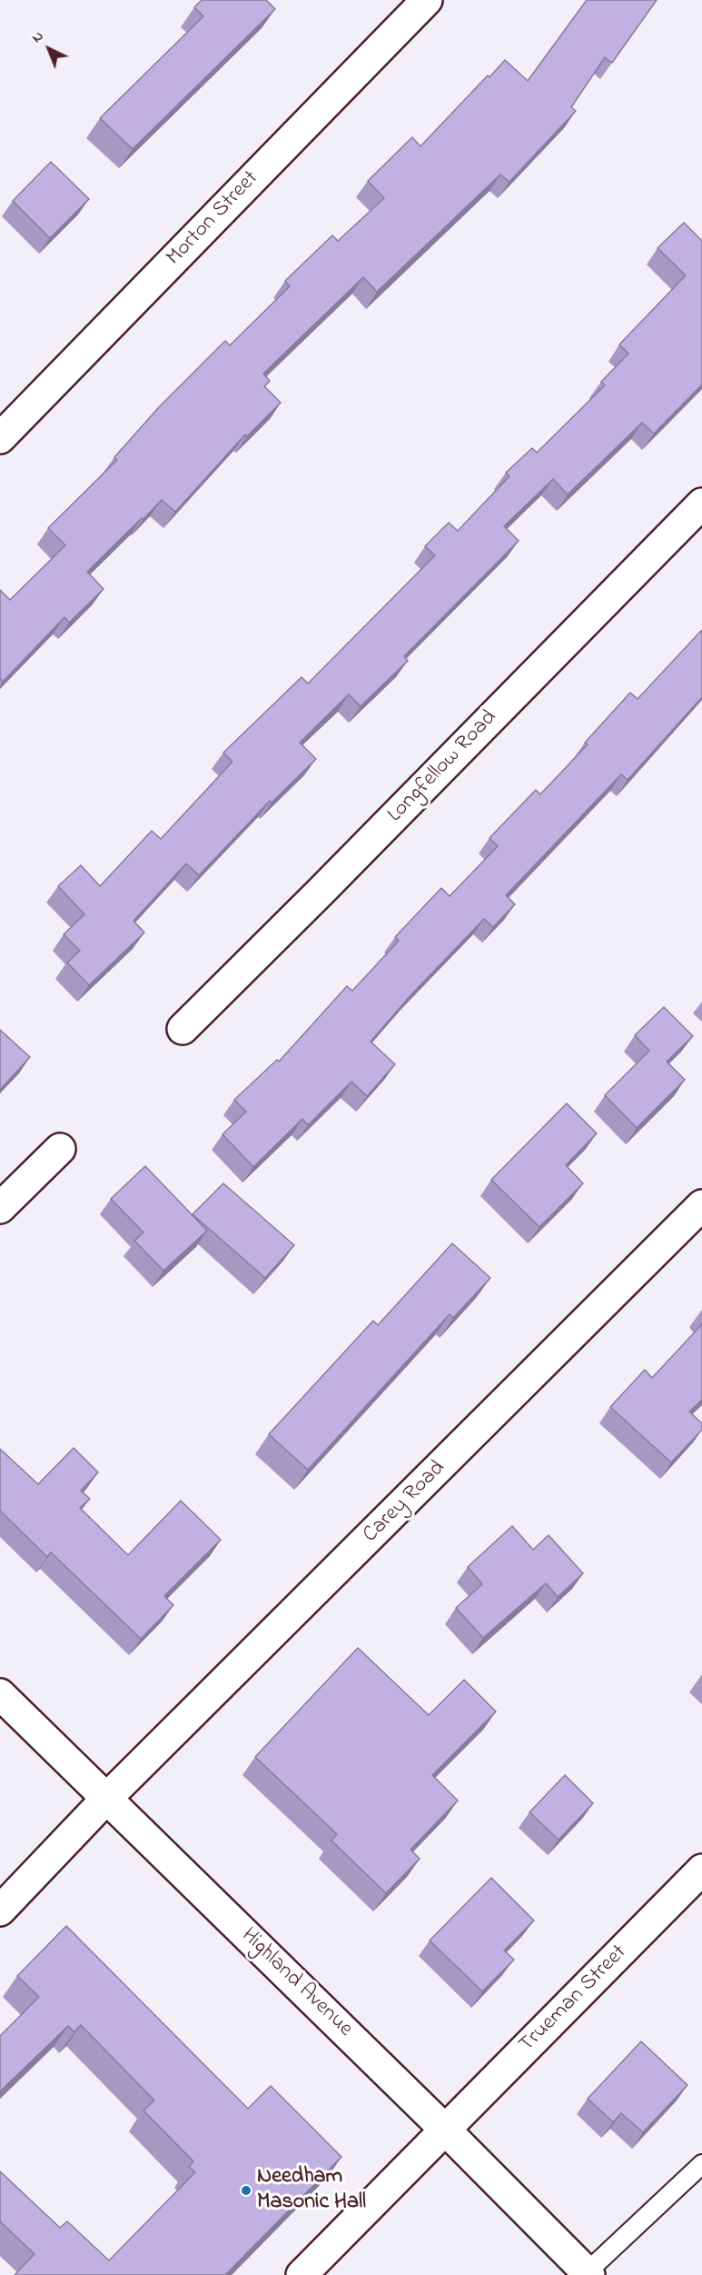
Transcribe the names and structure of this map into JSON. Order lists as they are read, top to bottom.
{
  "streets": {
    "street": [
      "Morton Street",
      "Longfellow Road",
      "Carey Road",
      "Highland Avenue",
      "Trueman Street"
    ]
  },
  "crossings": [
    ["Carey Road", "Highland Avenue"],
    ["Highland Avenue", "Trueman Street"]
  ],
  "places": ["Needham Masonic Hall"],
  "north": "top left"
}
